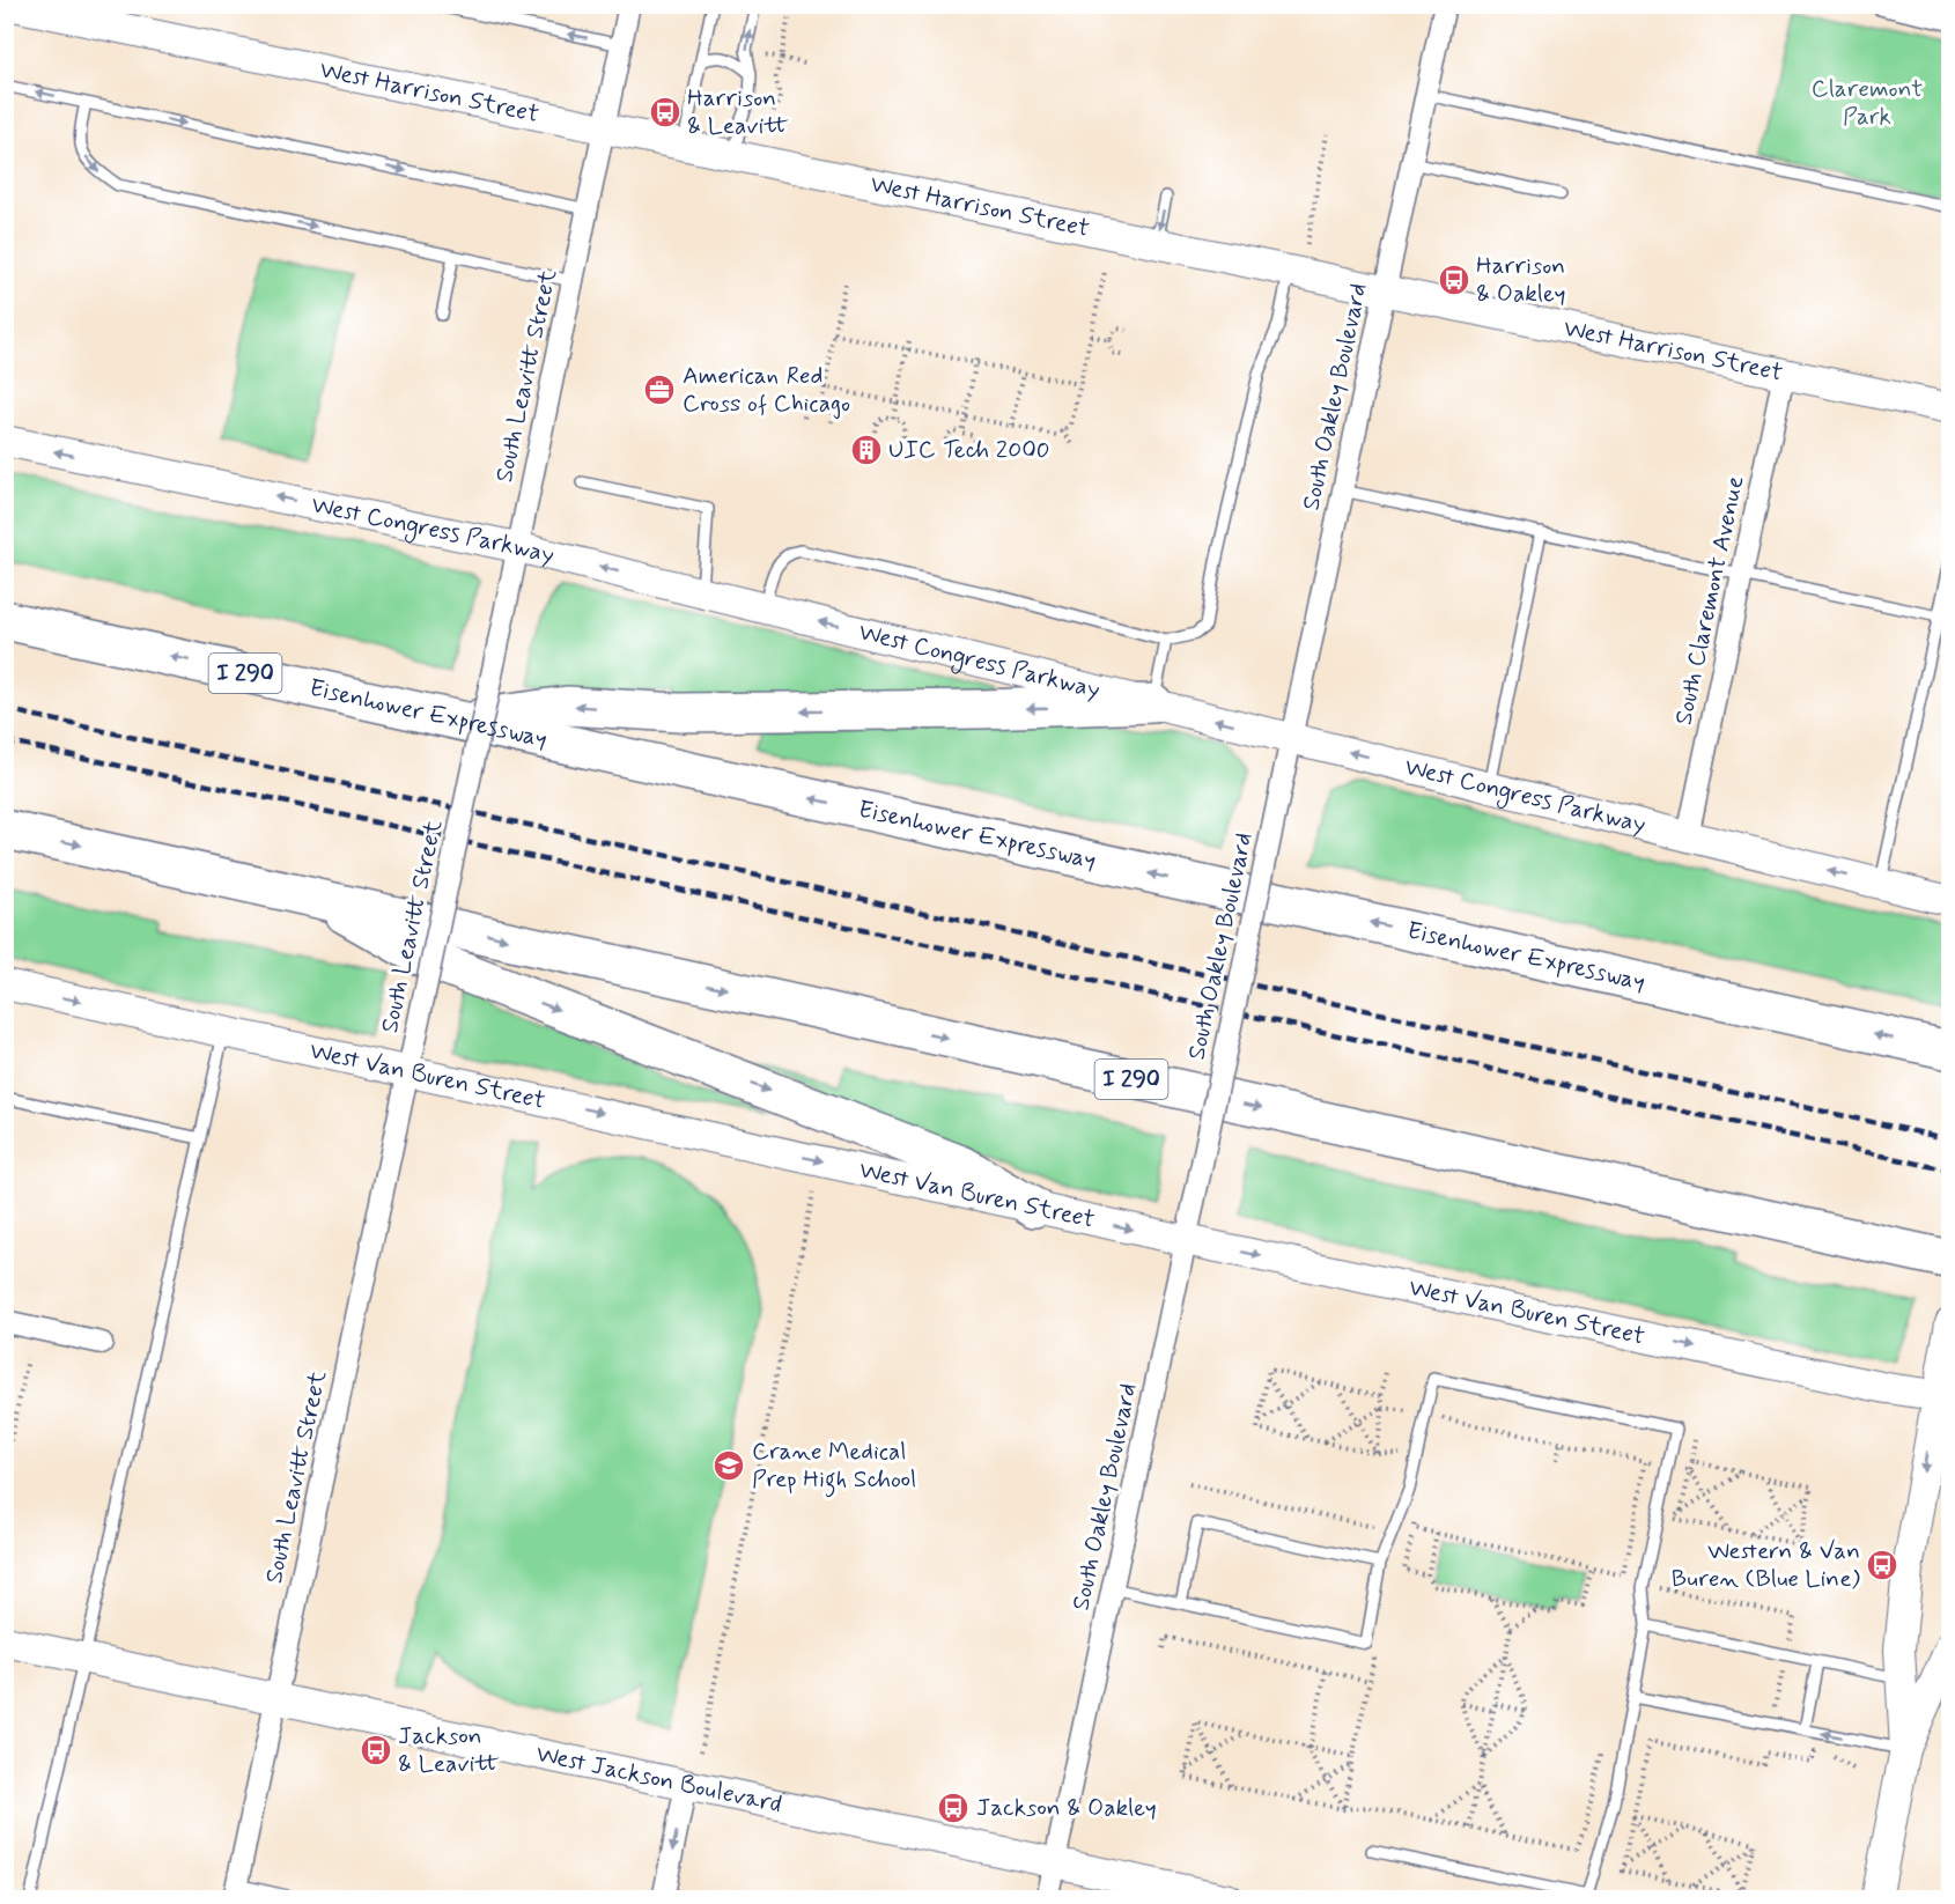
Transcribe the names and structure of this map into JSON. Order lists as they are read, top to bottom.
{
  "streets": {
    "highway": ["I 290", "Eisenhower Expressway"],
    "street": [
      "West Harrison Street",
      "South Leavitt Street",
      "South Oakley Boulevard",
      "West Congress Parkway",
      "South Claremont Avenue",
      "West Van Buren Street",
      "West Jackson Boulevard"
    ]
  },
  "crossings": [
    ["West Harrison Street", "South Leavitt Street"],
    ["West Harrison Street", "South Oakley Boulevard"],
    ["West Harrison Street", "South Claremont Avenue"],
    ["South Leavitt Street", "West Congress Parkway"],
    ["South Leavitt Street", "West Van Buren Street"],
    ["South Leavitt Street", "West Jackson Boulevard"],
    ["South Oakley Boulevard", "West Congress Parkway"],
    ["South Oakley Boulevard", "West Van Buren Street"],
    ["South Oakley Boulevard", "West Jackson Boulevard"],
    ["West Congress Parkway", "South Claremont Avenue"]
  ],
  "one_way": ["West Congress Parkway", "West Van Buren Street"],
  "parks": ["Claremont Park"],
  "places": {
    "bus stop": [
      "Harrison & Leavitt",
      "Harrison & Oakley",
      "Western & Van Buren (Blue Line)",
      "Jackson & Leavitt",
      "Jackson & Oakley"
    ],
    "office": ["American Red Cross of Chicago"],
    "building": ["UIC Tech 2000"],
    "school or university": ["Crane Medical Prep High School"]
  }
}
